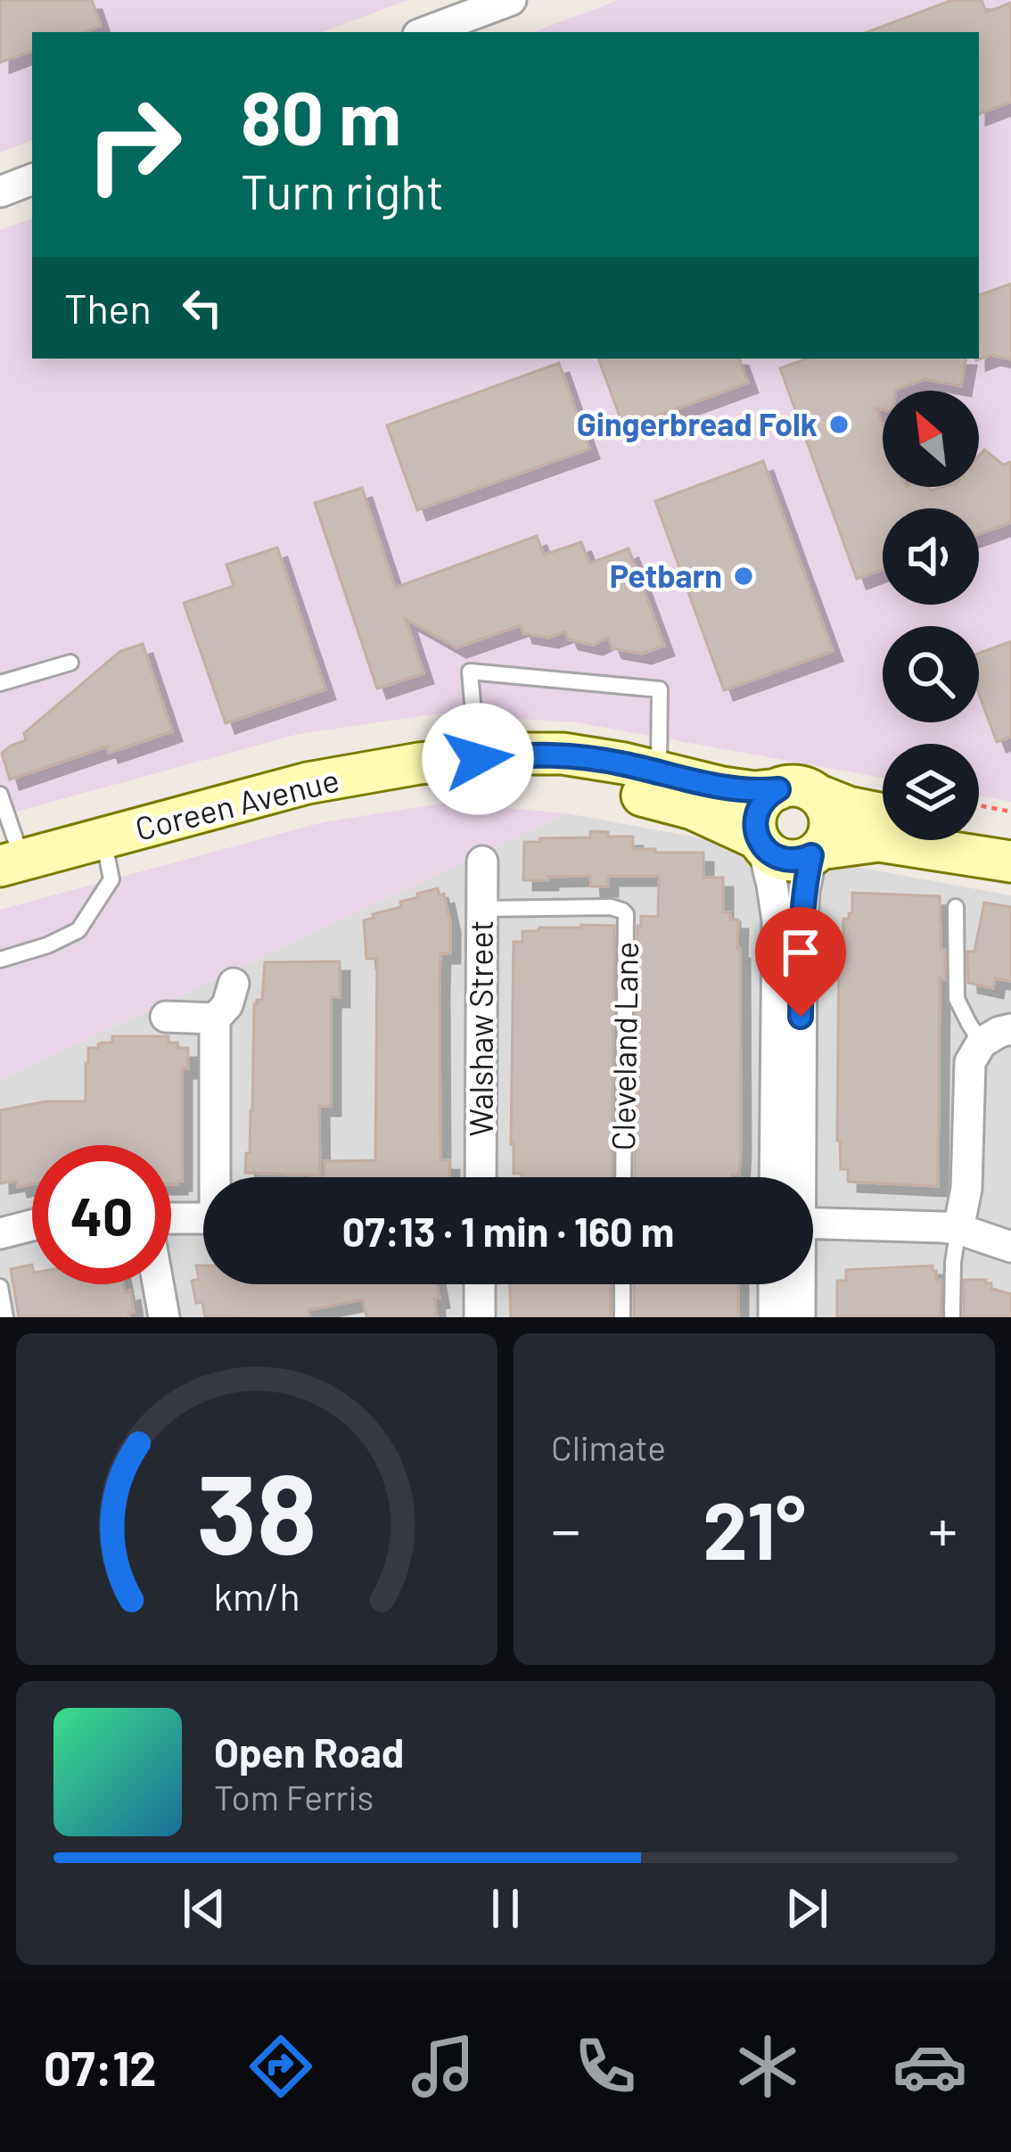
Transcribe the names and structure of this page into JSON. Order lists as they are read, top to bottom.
{
  "streets": {
    "street": ["Coreen Avenue", "Walshaw Street"],
    "lane": ["Cleveland Lane"]
  },
  "crossings": [
    ["Walshaw Street", "Cleveland Lane"]
  ],
  "places": ["Gingerbread Folk", "Petbarn"],
  "north": "top left",
  "page": {
    "turn": ["80 m", "Turn right"],
    "then": "Then",
    "limit": "40",
    "trip": "07:13 · 1 min · 160 m",
    "tile": "Climate",
    "heat": ["−", "21°", "+"],
    "song": ["Open Road", "Tom Ferris"],
    "tabs": "07:12",
    "gauge": ["38", "km/h"]
  }
}
